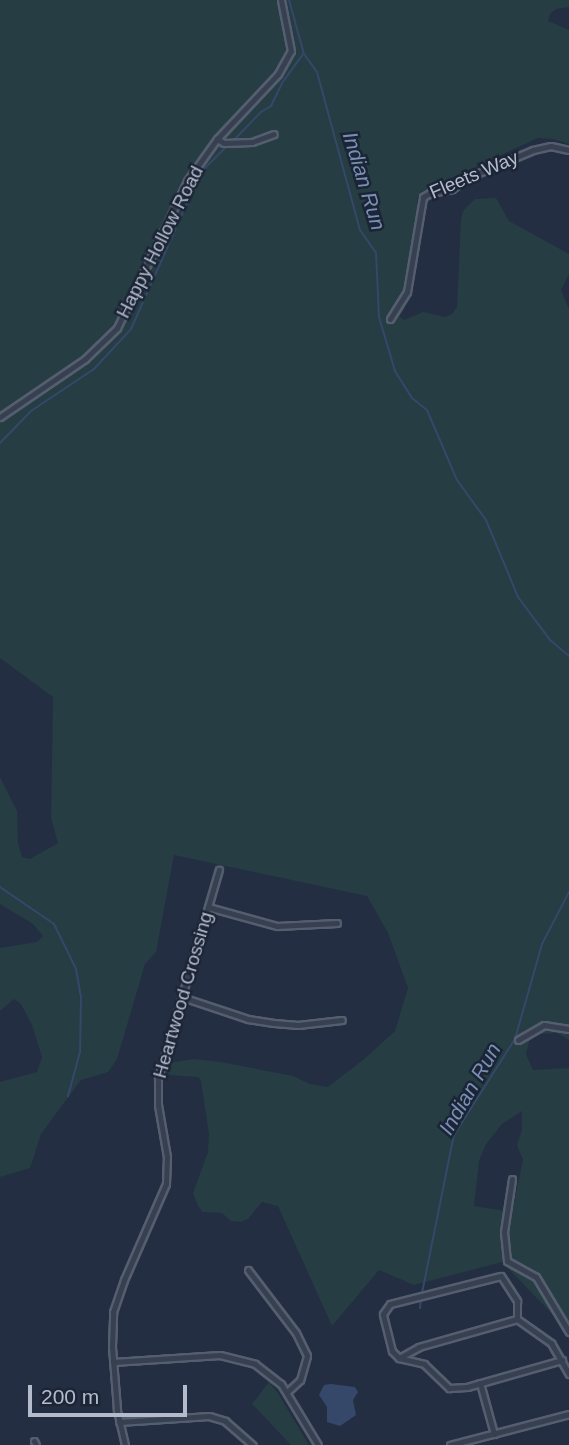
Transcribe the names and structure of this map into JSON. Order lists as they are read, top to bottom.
{
  "streets": {
    "street": ["Fleets Way", "Happy Hollow Road", "Heartwood Crossing"]
  },
  "water": ["Indian Run"],
  "scale_bar": "200 m"
}
